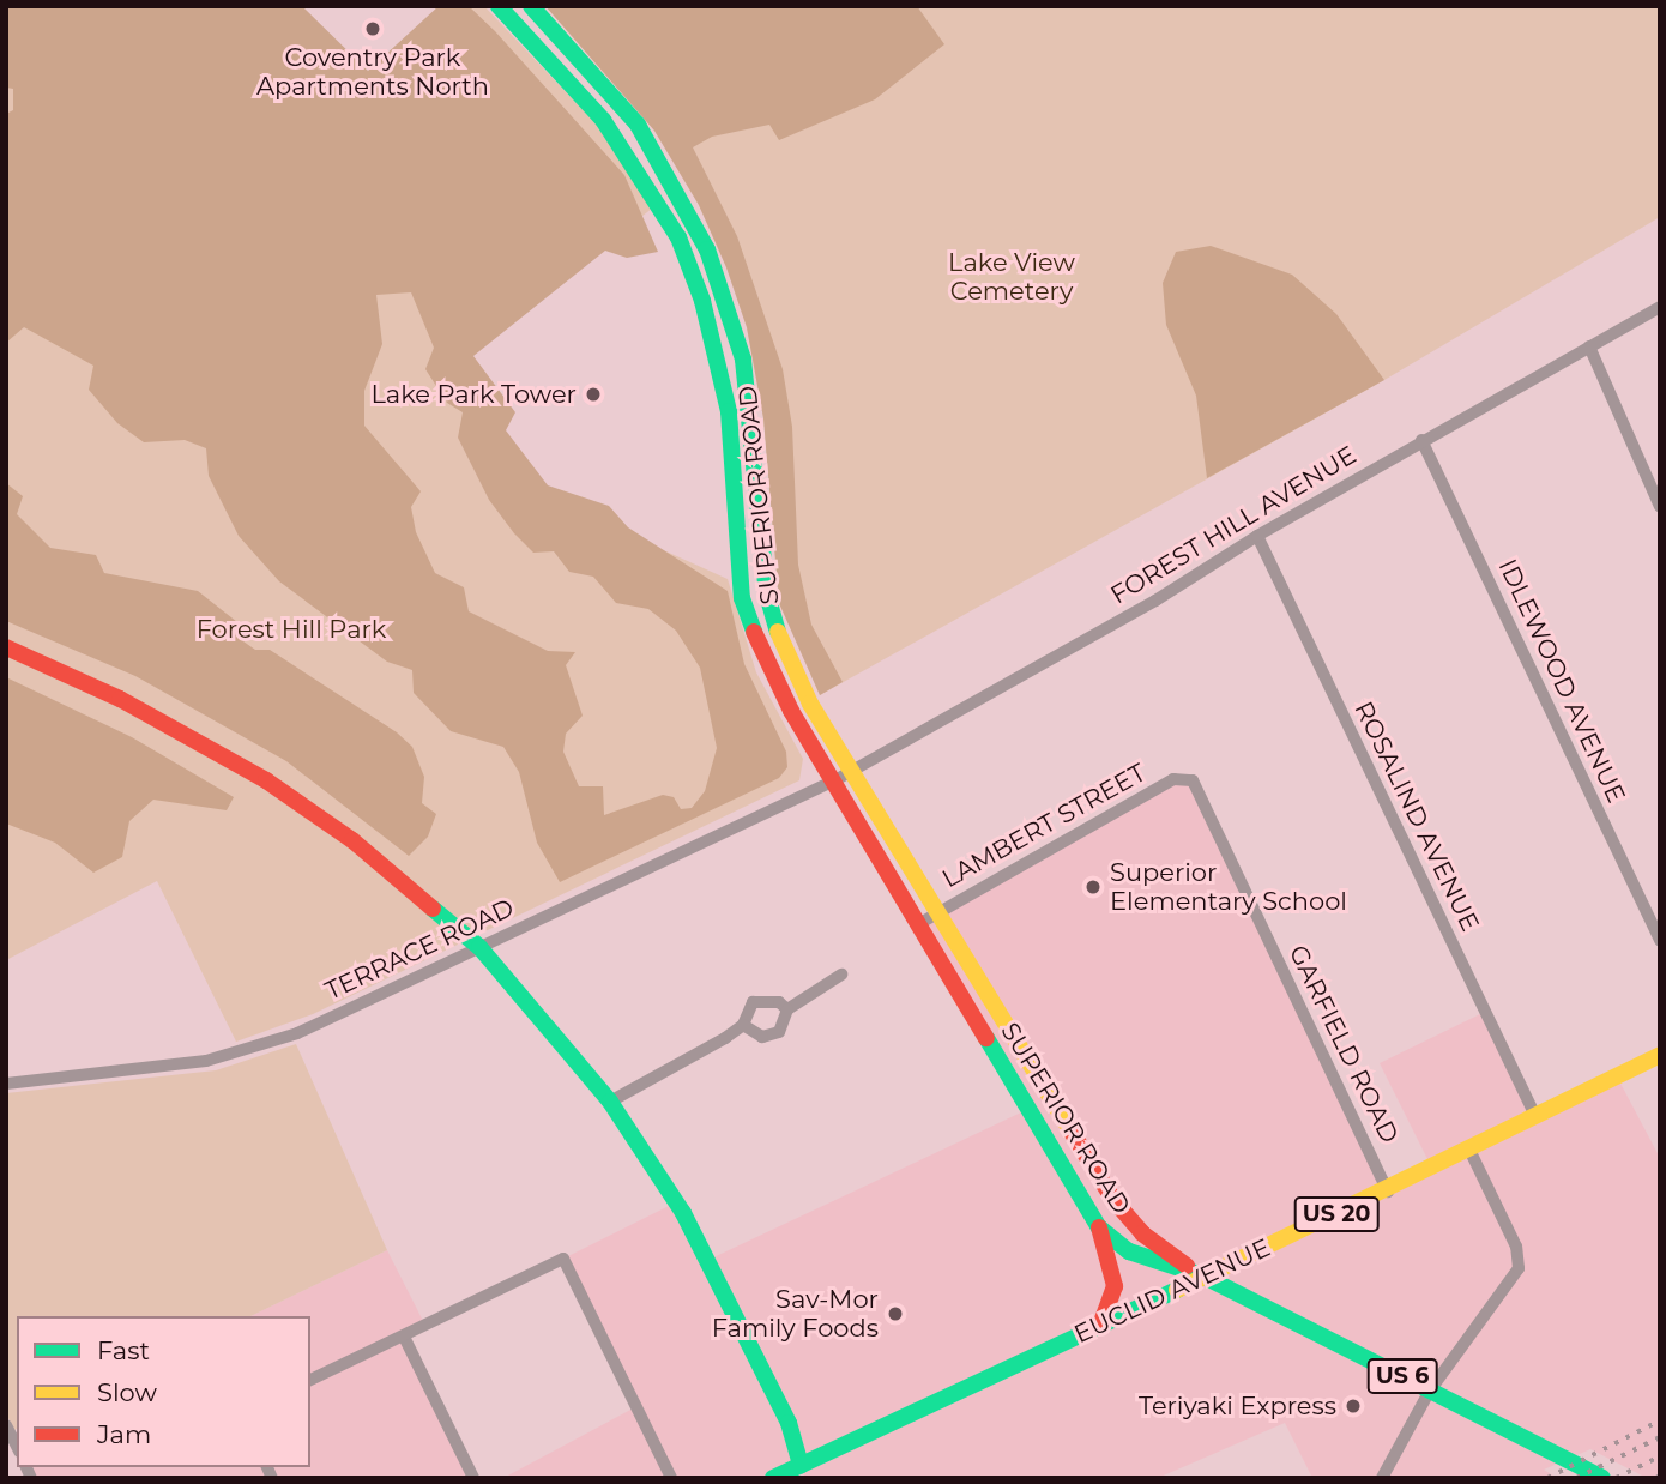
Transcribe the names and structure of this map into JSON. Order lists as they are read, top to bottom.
{
  "streets": {
    "main road": [
      "SUPERIOR ROAD",
      "US 20",
      "EUCLID AVENUE",
      "US 6"
    ],
    "street": [
      "FOREST HILL AVENUE",
      "IDLEWOOD AVENUE",
      "ROSALIND AVENUE",
      "LAMBERT STREET",
      "TERRACE ROAD",
      "GARFIELD ROAD"
    ]
  },
  "crossings": [
    ["SUPERIOR ROAD", "FOREST HILL AVENUE"],
    ["SUPERIOR ROAD", "LAMBERT STREET"],
    ["SUPERIOR ROAD", "TERRACE ROAD"],
    ["SUPERIOR ROAD", "EUCLID AVENUE"],
    ["SUPERIOR ROAD", "US 6"],
    ["FOREST HILL AVENUE", "IDLEWOOD AVENUE"],
    ["FOREST HILL AVENUE", "ROSALIND AVENUE"],
    ["FOREST HILL AVENUE", "TERRACE ROAD"],
    ["ROSALIND AVENUE", "EUCLID AVENUE"],
    ["LAMBERT STREET", "GARFIELD ROAD"],
    ["GARFIELD ROAD", "EUCLID AVENUE"],
    ["EUCLID AVENUE", "US 6"]
  ],
  "parks": ["Lake View Cemetery", "Forest Hill Park"],
  "places": [
    "Coventry Park Apartments North",
    "Lake Park Tower",
    "Superior Elementary School",
    "Sav-Mor Family Foods",
    "Teriyaki Express"
  ],
  "legend": ["Fast", "Slow", "Jam"]
}
